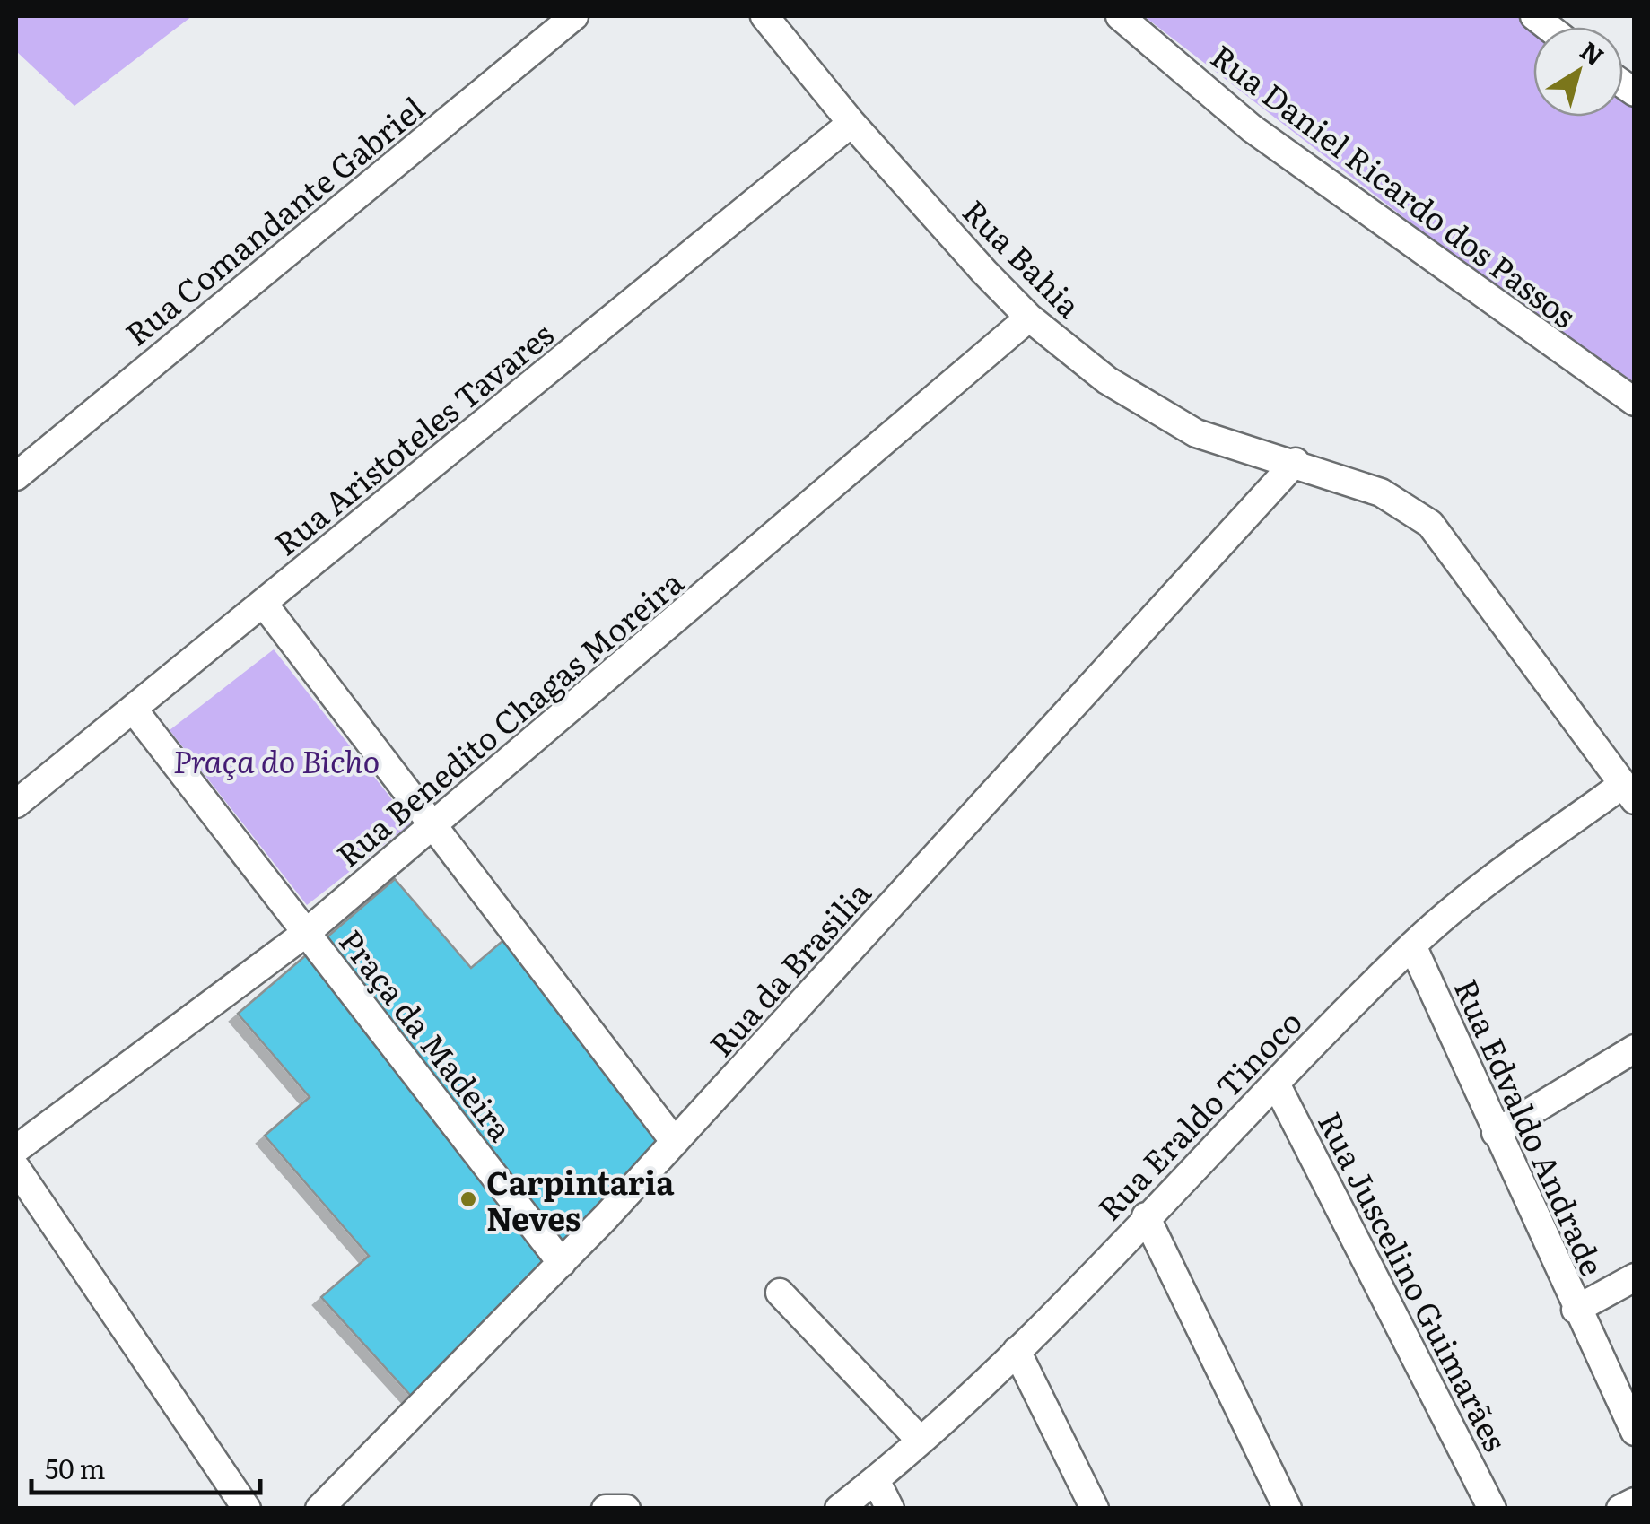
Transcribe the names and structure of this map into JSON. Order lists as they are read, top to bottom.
{
  "streets": {
    "street": [
      "Rua Daniel Ricardo dos Passos",
      "Rua Comandante Gabriel",
      "Rua Bahia",
      "Rua Aristoteles Tavares",
      "Rua Benedito Chagas Moreira",
      "Rua da Brasilia",
      "Praça da Madeira",
      "Rua Eraldo Tinoco",
      "Rua Edvaldo Andrade",
      "Rua Juscelino Guimarães"
    ]
  },
  "crossings": [
    ["Rua Bahia", "Rua Aristoteles Tavares"],
    ["Rua Bahia", "Rua Benedito Chagas Moreira"],
    ["Rua Bahia", "Rua da Brasilia"],
    ["Rua Bahia", "Rua Eraldo Tinoco"],
    ["Rua Aristoteles Tavares", "Praça da Madeira"],
    ["Rua Benedito Chagas Moreira", "Praça da Madeira"],
    ["Rua da Brasilia", "Praça da Madeira"],
    ["Rua Eraldo Tinoco", "Rua Edvaldo Andrade"],
    ["Rua Eraldo Tinoco", "Rua Juscelino Guimarães"]
  ],
  "parks": ["Praça do Bicho"],
  "places": ["Carpintaria Neves"],
  "scale_bar": "50 m",
  "north": "top right"
}
